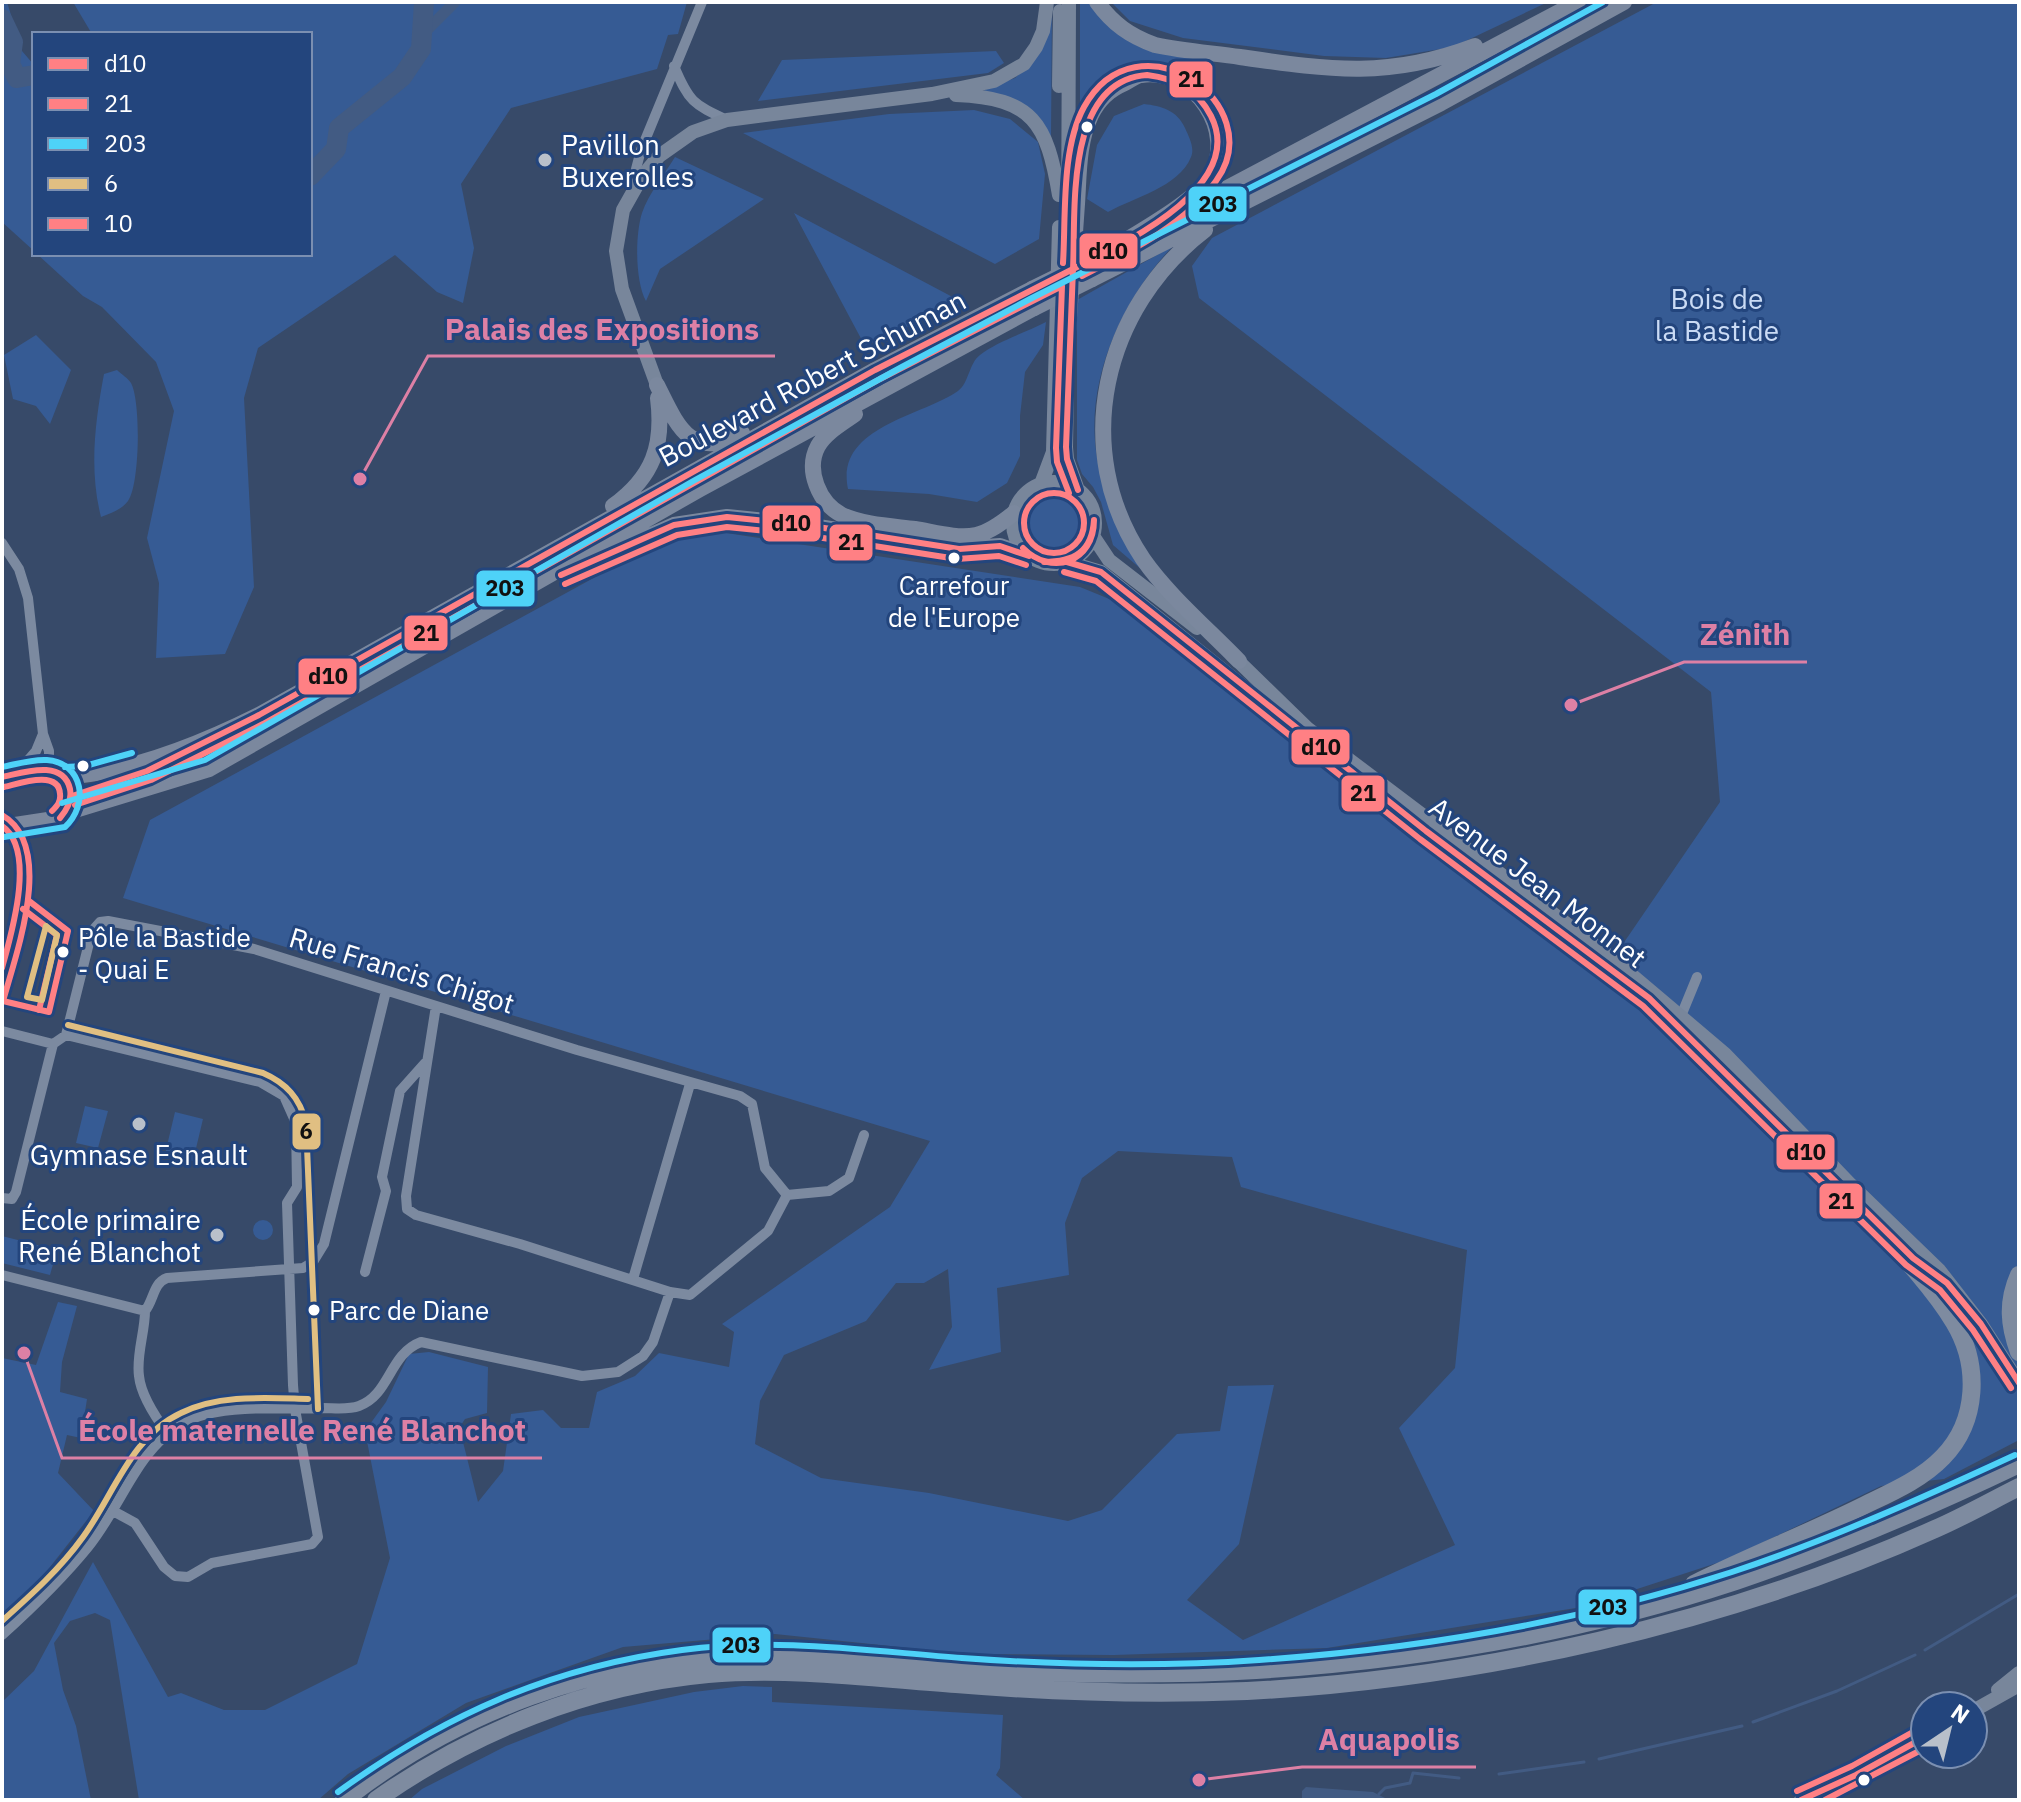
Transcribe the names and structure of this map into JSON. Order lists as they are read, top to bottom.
{
  "streets": {
    "main road": ["Boulevard Robert Schuman", "Avenue Jean Monnet"],
    "street": ["Rue Francis Chigot"]
  },
  "parks": ["Bois de la Bastide"],
  "places": [
    "Pavillon Buxerolles",
    "Palais des Expositions",
    "Carrefour de l'Europe",
    "Zénith",
    "Pôle la Bastide - Quai E",
    "Gymnase Esnault",
    "École primaire René Blanchot",
    "Parc de Diane",
    "École maternelle René Blanchot",
    "Aquapolis"
  ],
  "lines": [
    "transit line 203",
    "transit line 21",
    "transit line d10",
    "transit line 6",
    "transit line 10"
  ],
  "legend": [
    "d10",
    "21",
    "203",
    "6",
    "10"
  ],
  "north": "top right"
}
